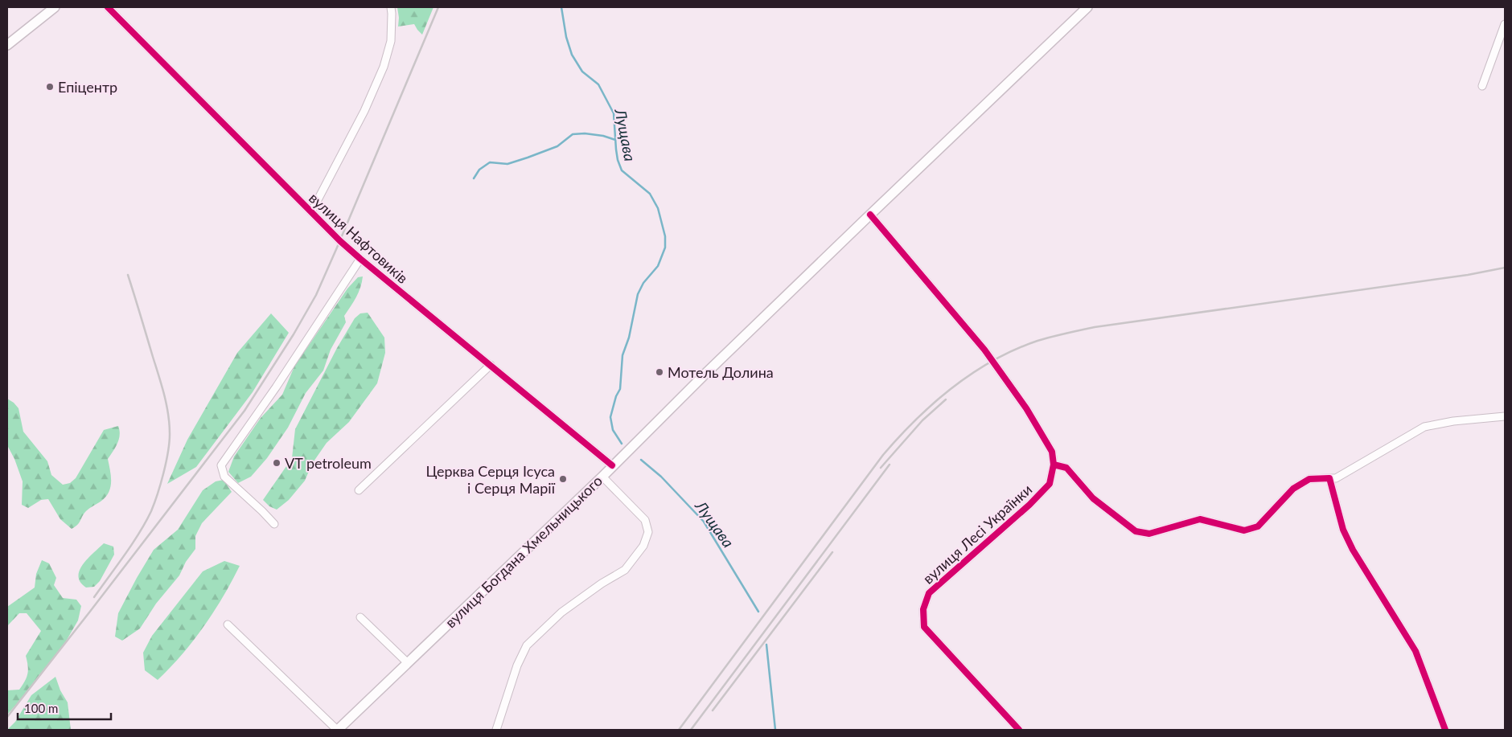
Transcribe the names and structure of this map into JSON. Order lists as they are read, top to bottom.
{
  "streets": {
    "main road": ["вулиця Богдана Хмельницького"],
    "street": ["вулиця Нафтовиків", "вулиця Лесі Українки"]
  },
  "crossings": [
    ["вулиця Нафтовиків", "вулиця Богдана Хмельницького"],
    ["вулиця Лесі Українки", "вулиця Богдана Хмельницького"]
  ],
  "water": ["Лущава"],
  "places": [
    "Епіцентр",
    "Мотель Долина",
    "VT petroleum",
    "Церква Серця Ісуса і Серця Марії"
  ],
  "scale_bar": "100 m"
}
